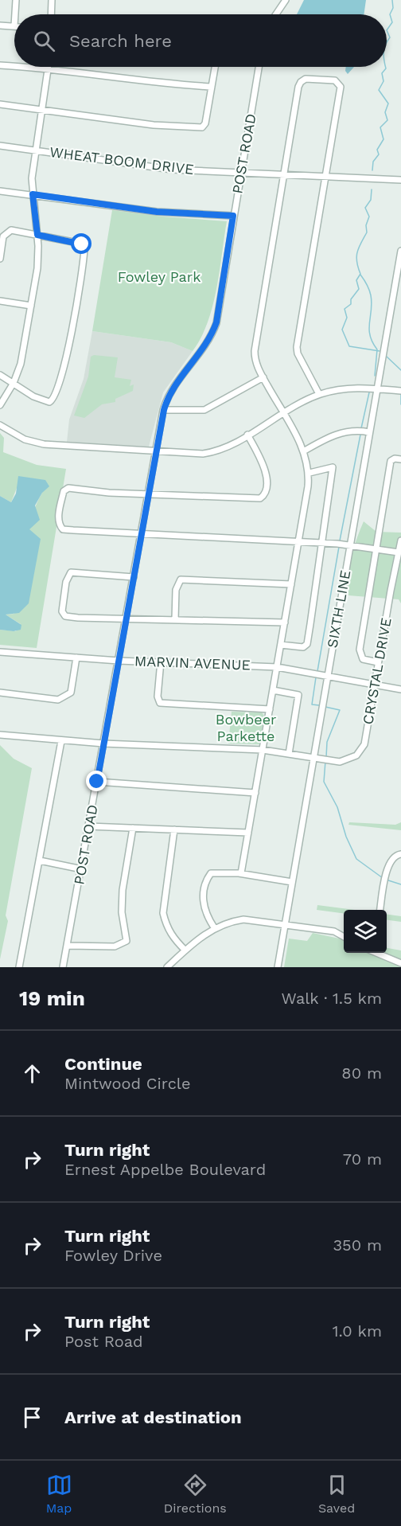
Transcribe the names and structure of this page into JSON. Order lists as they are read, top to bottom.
{
  "streets": {
    "street": [
      "POST ROAD",
      "WHEAT BOOM DRIVE",
      "SIXTH LINE",
      "MARVIN AVENUE",
      "CRYSTAL DRIVE"
    ]
  },
  "crossings": [
    ["POST ROAD", "WHEAT BOOM DRIVE"],
    ["POST ROAD", "MARVIN AVENUE"],
    ["POST ROAD", "CRYSTAL DRIVE"],
    ["SIXTH LINE", "MARVIN AVENUE"],
    ["SIXTH LINE", "CRYSTAL DRIVE"],
    ["MARVIN AVENUE", "CRYSTAL DRIVE"]
  ],
  "parks": ["Fowley Park", "Bowbeer Parkette"],
  "page": {
    "search": "Search here",
    "heading": ["19 min", "Walk · 1.5 km"],
    "list": [
      ["Continue", "Mintwood Circle", "80 m"],
      ["Turn right", "Ernest Appelbe Boulevard", "70 m"],
      ["Turn right", "Fowley Drive", "350 m"],
      ["Turn right", "Post Road", "1.0 km"],
      "Arrive at destination"
    ],
    "nav": ["Map", "Directions", "Saved"]
  }
}
